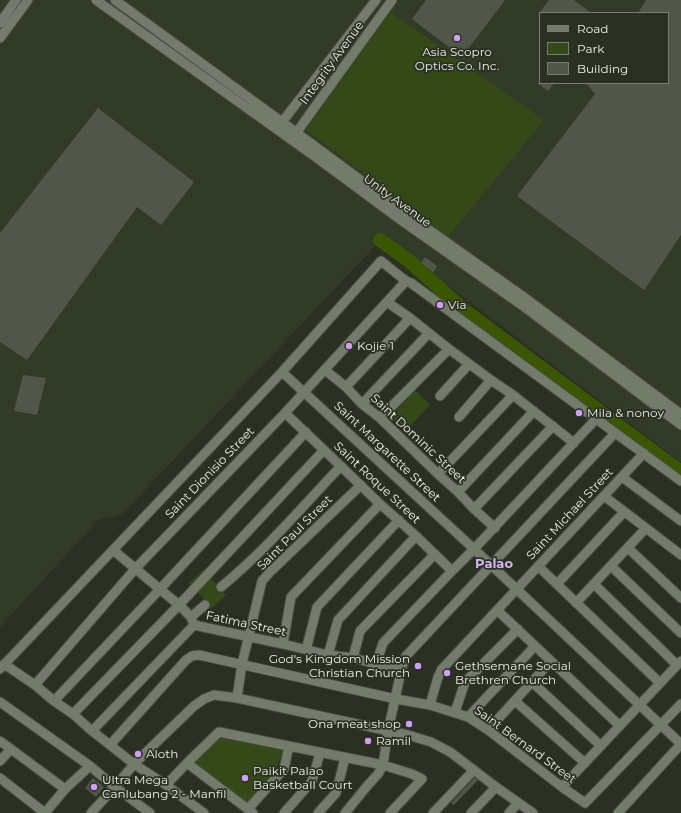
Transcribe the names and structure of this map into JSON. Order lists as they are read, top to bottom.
{
  "streets": {
    "street": [
      "Integrity Avenue",
      "Unity Avenue",
      "Saint Dominic Street",
      "Saint Margarette Street",
      "Saint Dionisio Street",
      "Saint Roque Street",
      "Saint Michael Street",
      "Saint Paul Street",
      "Fatima Street",
      "Saint Bernard Street"
    ]
  },
  "crossings": [
    ["Integrity Avenue", "Unity Avenue"],
    ["Saint Dominic Street", "Saint Dionisio Street"],
    ["Saint Margarette Street", "Saint Dionisio Street"],
    ["Saint Margarette Street", "Saint Michael Street"],
    ["Saint Margarette Street", "Saint Bernard Street"],
    ["Saint Dionisio Street", "Saint Roque Street"],
    ["Saint Dionisio Street", "Fatima Street"],
    ["Saint Roque Street", "Saint Paul Street"],
    ["Saint Michael Street", "Saint Bernard Street"],
    ["Saint Paul Street", "Fatima Street"],
    ["Saint Paul Street", "Saint Bernard Street"]
  ],
  "districts": ["Palao"],
  "places": [
    "Asia Scopro Optics Co. Inc.",
    "Via",
    "Kojie 1",
    "Mila & nonoy",
    "God's Kingdom Mission Christian Church",
    "Gethsemane Social Brethren Church",
    "Ona meat shop",
    "Ramil",
    "Aloth",
    "Paikit Palao Basketball Court",
    "Ultra Mega Canlubang 2 - Manfil"
  ],
  "legend": ["Road", "Park", "Building"]
}
